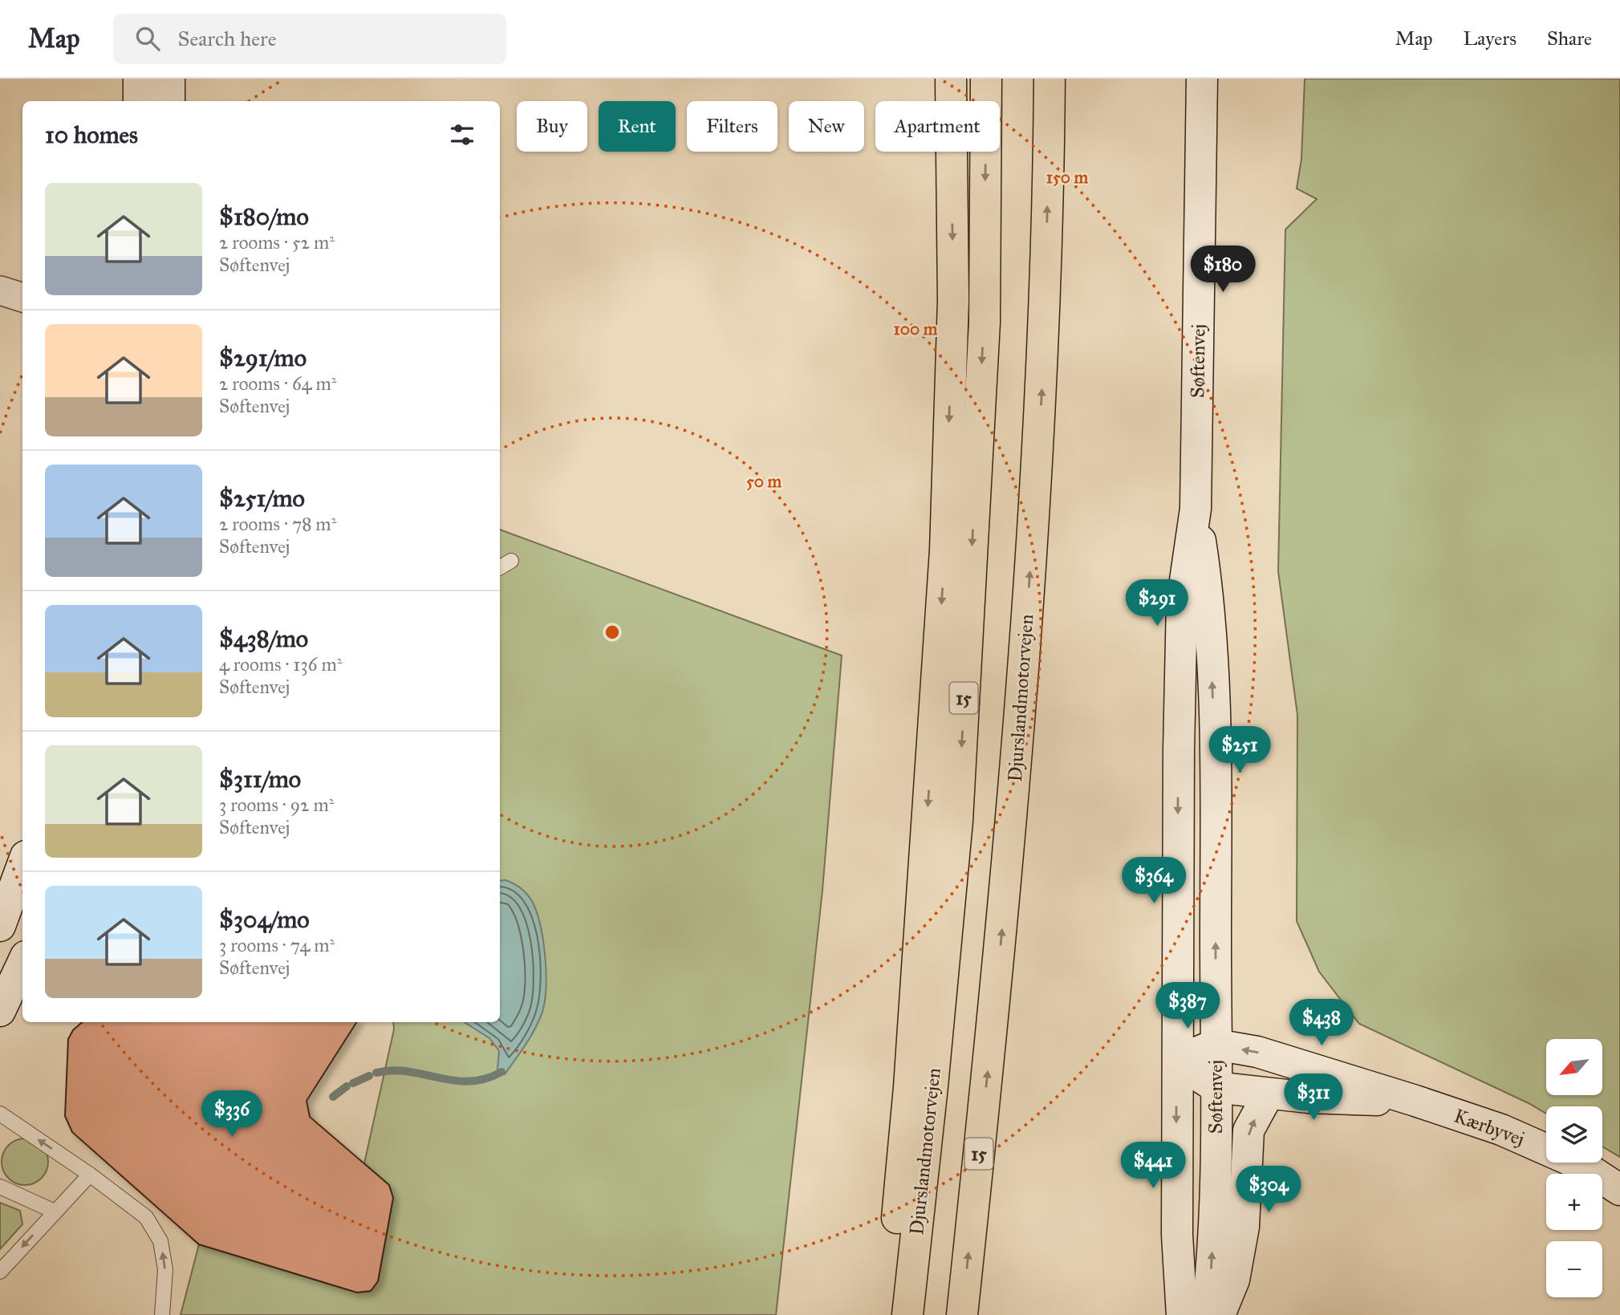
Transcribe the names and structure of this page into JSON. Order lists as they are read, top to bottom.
{
  "streets": {
    "highway": ["15", "Djurslandmotorvejen"],
    "main road": ["Søftenvej", "Kærbyvej"]
  },
  "crossings": [
    ["Søftenvej", "Kærbyvej"]
  ],
  "north": "bottom left",
  "page": {
    "header": "Map",
    "search": "Search here",
    "nav": ["Map", "Layers", "Share"],
    "chip": [
      "Buy",
      "Rent",
      "Filters",
      "New",
      "Apartment"
    ],
    "heading": "10 homes",
    "list": [
      {
        "name": "$180/mo",
        "note": "2 rooms · 52 m² · Søftenvej"
      },
      {
        "name": "$291/mo",
        "note": "2 rooms · 64 m² · Søftenvej"
      },
      {
        "name": "$251/mo",
        "note": "2 rooms · 78 m² · Søftenvej"
      },
      {
        "name": "$438/mo",
        "note": "4 rooms · 136 m² · Søftenvej"
      },
      {
        "name": "$311/mo",
        "note": "3 rooms · 92 m² · Søftenvej"
      },
      {
        "name": "$304/mo",
        "note": "3 rooms · 74 m² · Søftenvej"
      }
    ],
    "price": [
      "$180",
      "$291",
      "$251",
      "$364",
      "$387",
      "$438",
      "$311",
      "$336",
      "$441",
      "$304"
    ],
    "map_buttons": ["+", "−"]
  },
  "rings": ["150 m", "100 m", "50 m"]
}
